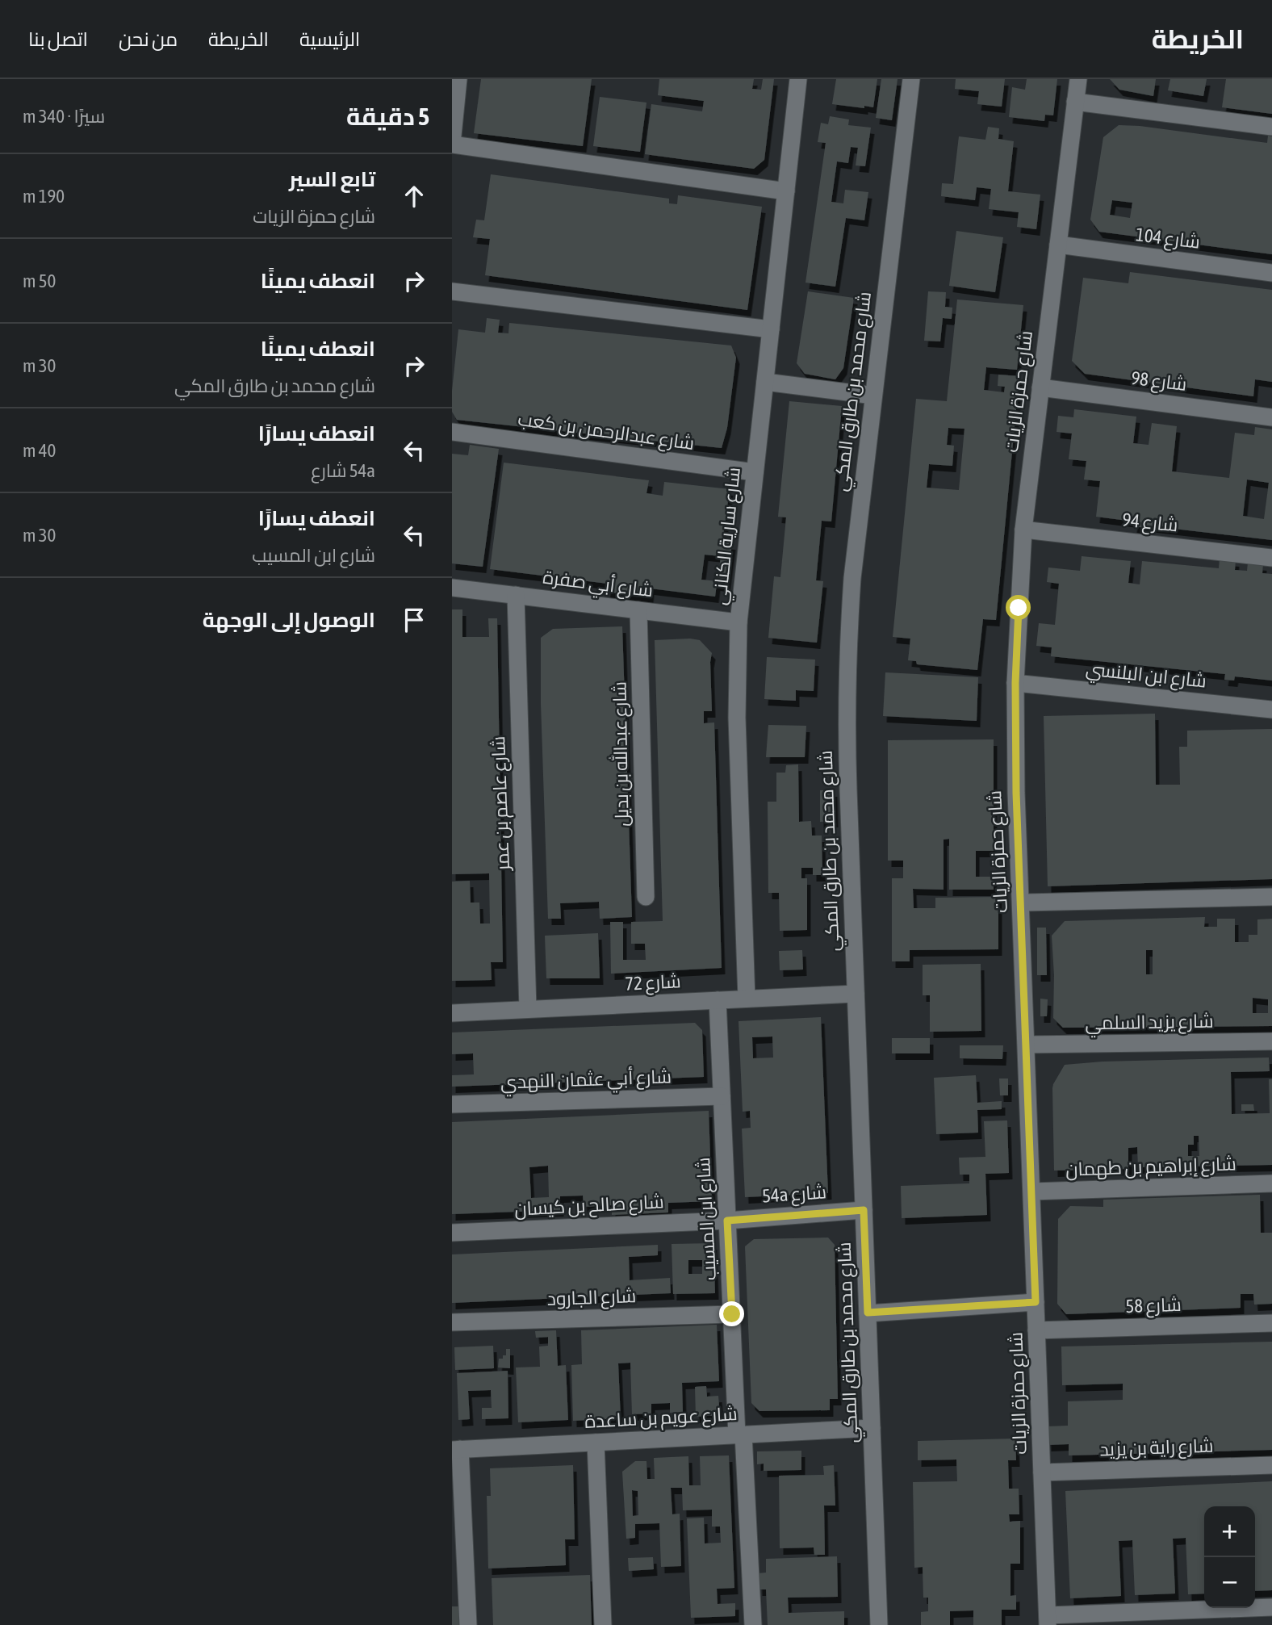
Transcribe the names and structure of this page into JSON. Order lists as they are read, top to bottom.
{
  "streets": {
    "street": [
      "شارع 104",
      "شارع 98",
      "شارع محمد بن طارق المكي",
      "شارع حمزة الزيات",
      "شارع عبدالرحمن بن كعب",
      "شارع 94",
      "شارع سارية الكناني",
      "شارع أبي صفرة",
      "شارع ابن البلنسي",
      "شارع عبدالله بن بديل",
      "شارع عاصم بن عمر",
      "شارع 72",
      "شارع يزيد السلمي",
      "شارع أبي عثمان النهدي",
      "شارع إبراهيم بن طهمان",
      "54a شارع",
      "شارع صالح بن كيسان",
      "شارع ابن المسيب",
      "شارع الجارود",
      "شارع 58",
      "شارع عويم بن ساعدة",
      "شارع راية بن يزيد"
    ]
  },
  "crossings": [
    ["شارع 104", "شارع حمزة الزيات"],
    ["شارع 98", "شارع حمزة الزيات"],
    ["شارع محمد بن طارق المكي", "شارع 72"],
    ["شارع محمد بن طارق المكي", "54a شارع"],
    ["شارع محمد بن طارق المكي", "شارع عويم بن ساعدة"],
    ["شارع حمزة الزيات", "شارع 94"],
    ["شارع حمزة الزيات", "شارع ابن البلنسي"],
    ["شارع حمزة الزيات", "شارع يزيد السلمي"],
    ["شارع حمزة الزيات", "شارع إبراهيم بن طهمان"],
    ["شارع حمزة الزيات", "شارع 58"],
    ["شارع حمزة الزيات", "شارع راية بن يزيد"],
    ["شارع عبدالرحمن بن كعب", "شارع سارية الكناني"],
    ["شارع سارية الكناني", "شارع أبي صفرة"],
    ["شارع سارية الكناني", "شارع 72"],
    ["شارع أبي صفرة", "شارع عبدالله بن بديل"],
    ["شارع أبي صفرة", "شارع عاصم بن عمر"],
    ["شارع عاصم بن عمر", "شارع 72"],
    ["شارع 72", "شارع ابن المسيب"],
    ["شارع أبي عثمان النهدي", "شارع ابن المسيب"],
    ["54a شارع", "شارع صالح بن كيسان"],
    ["54a شارع", "شارع ابن المسيب"],
    ["شارع صالح بن كيسان", "شارع ابن المسيب"],
    ["شارع ابن المسيب", "شارع الجارود"],
    ["شارع ابن المسيب", "شارع عويم بن ساعدة"]
  ],
  "page": {
    "header": "الخريطة",
    "nav": [
      "الرئيسية",
      "الخريطة",
      "من نحن",
      "اتصل بنا"
    ],
    "heading": ["5 دقيقة", "سيرًا · 340 m"],
    "list": [
      ["تابع السير", "شارع حمزة الزيات", "190 m"],
      ["انعطف يمينًا", "50 m"],
      ["انعطف يمينًا", "شارع محمد بن طارق المكي", "30 m"],
      ["انعطف يسارًا", "54a شارع", "40 m"],
      ["انعطف يسارًا", "شارع ابن المسيب", "30 m"],
      "الوصول إلى الوجهة"
    ],
    "map_buttons": ["+", "−"]
  }
}
